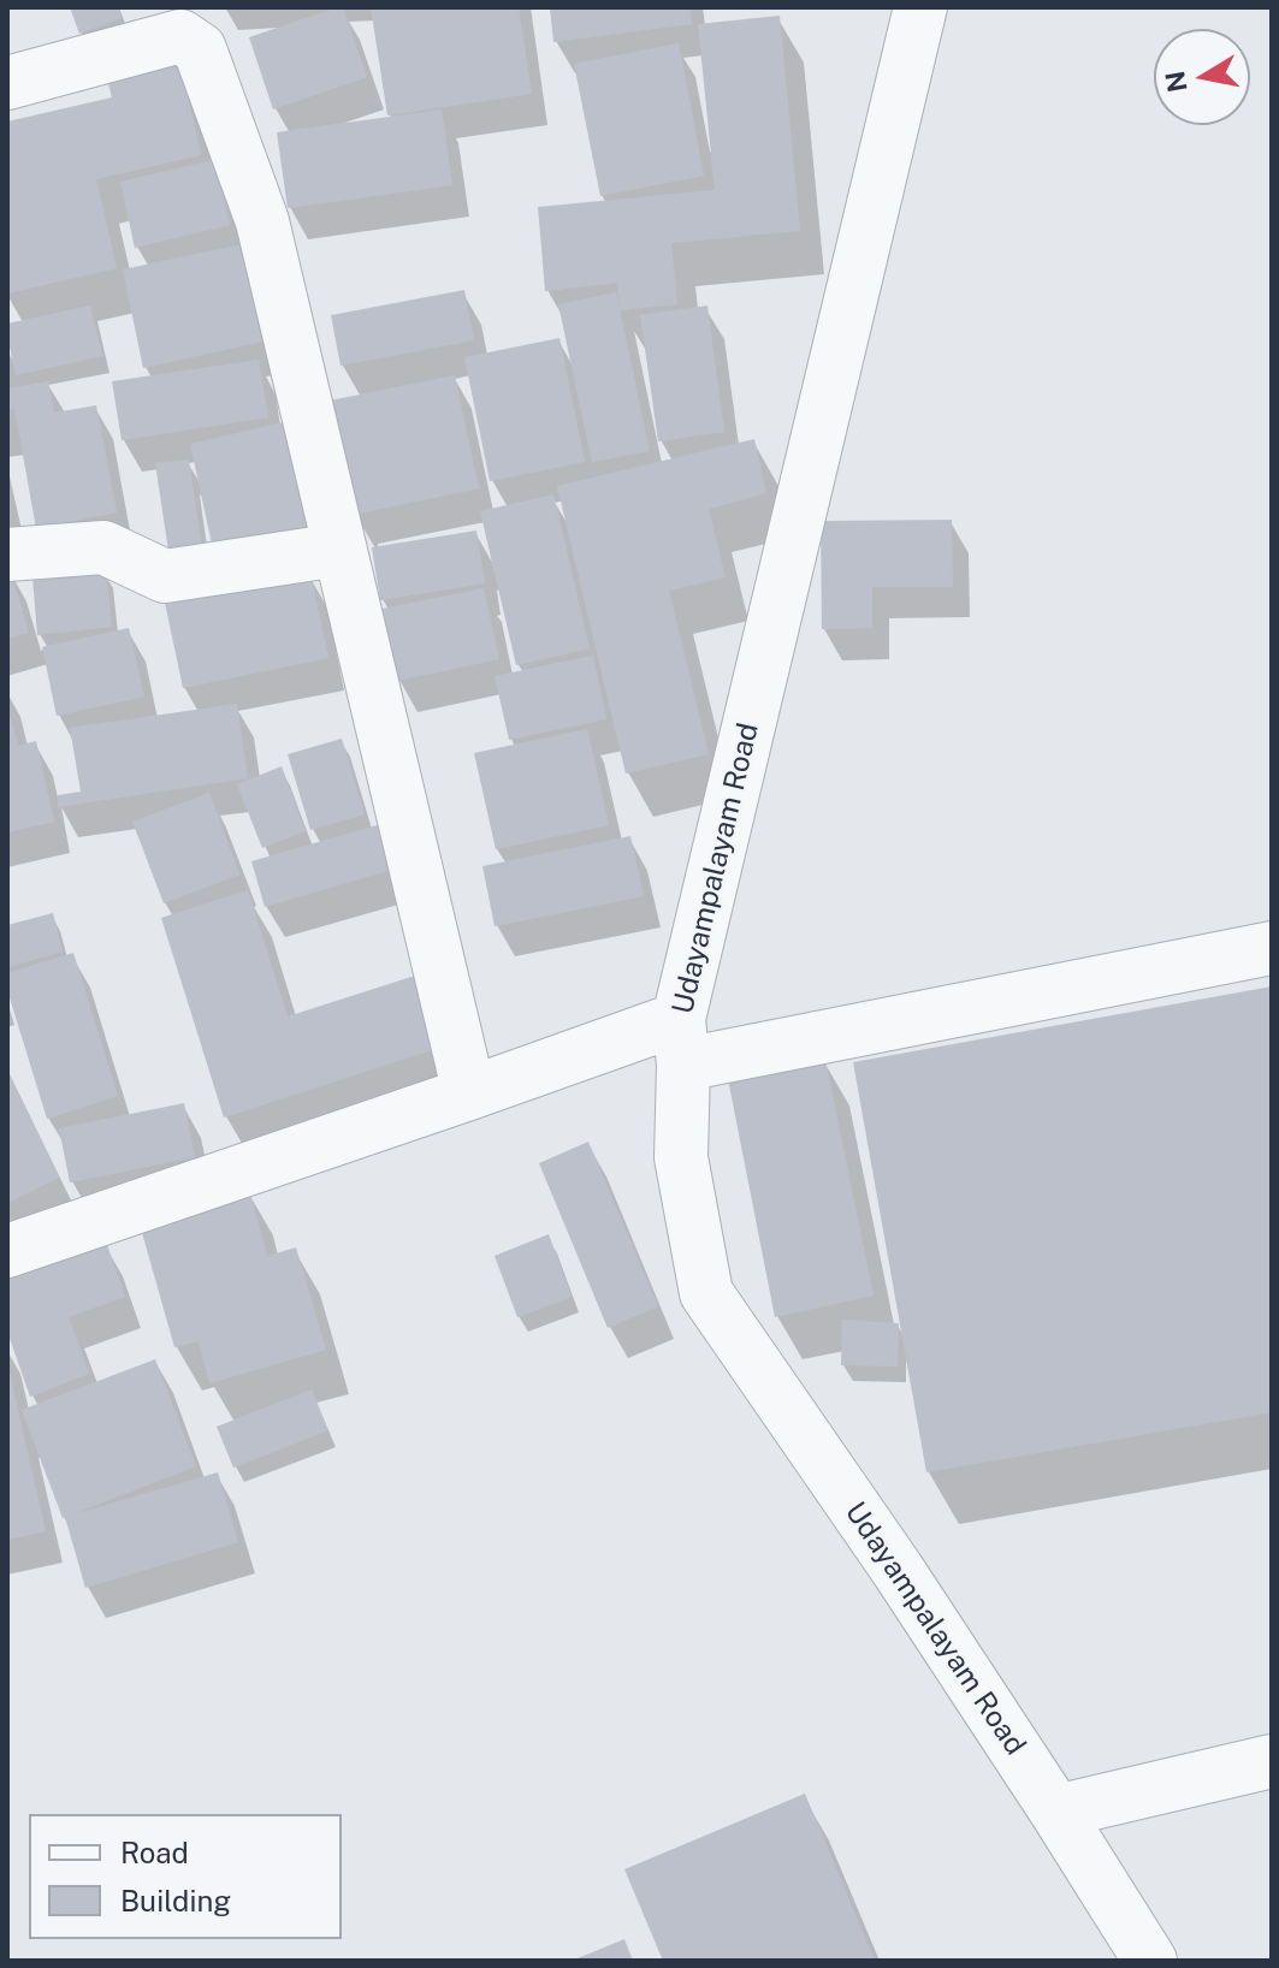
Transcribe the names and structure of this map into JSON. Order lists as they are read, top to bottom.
{
  "streets": {
    "street": ["Udayampalayam Road"]
  },
  "legend": ["Road", "Building"],
  "north": "left"
}
